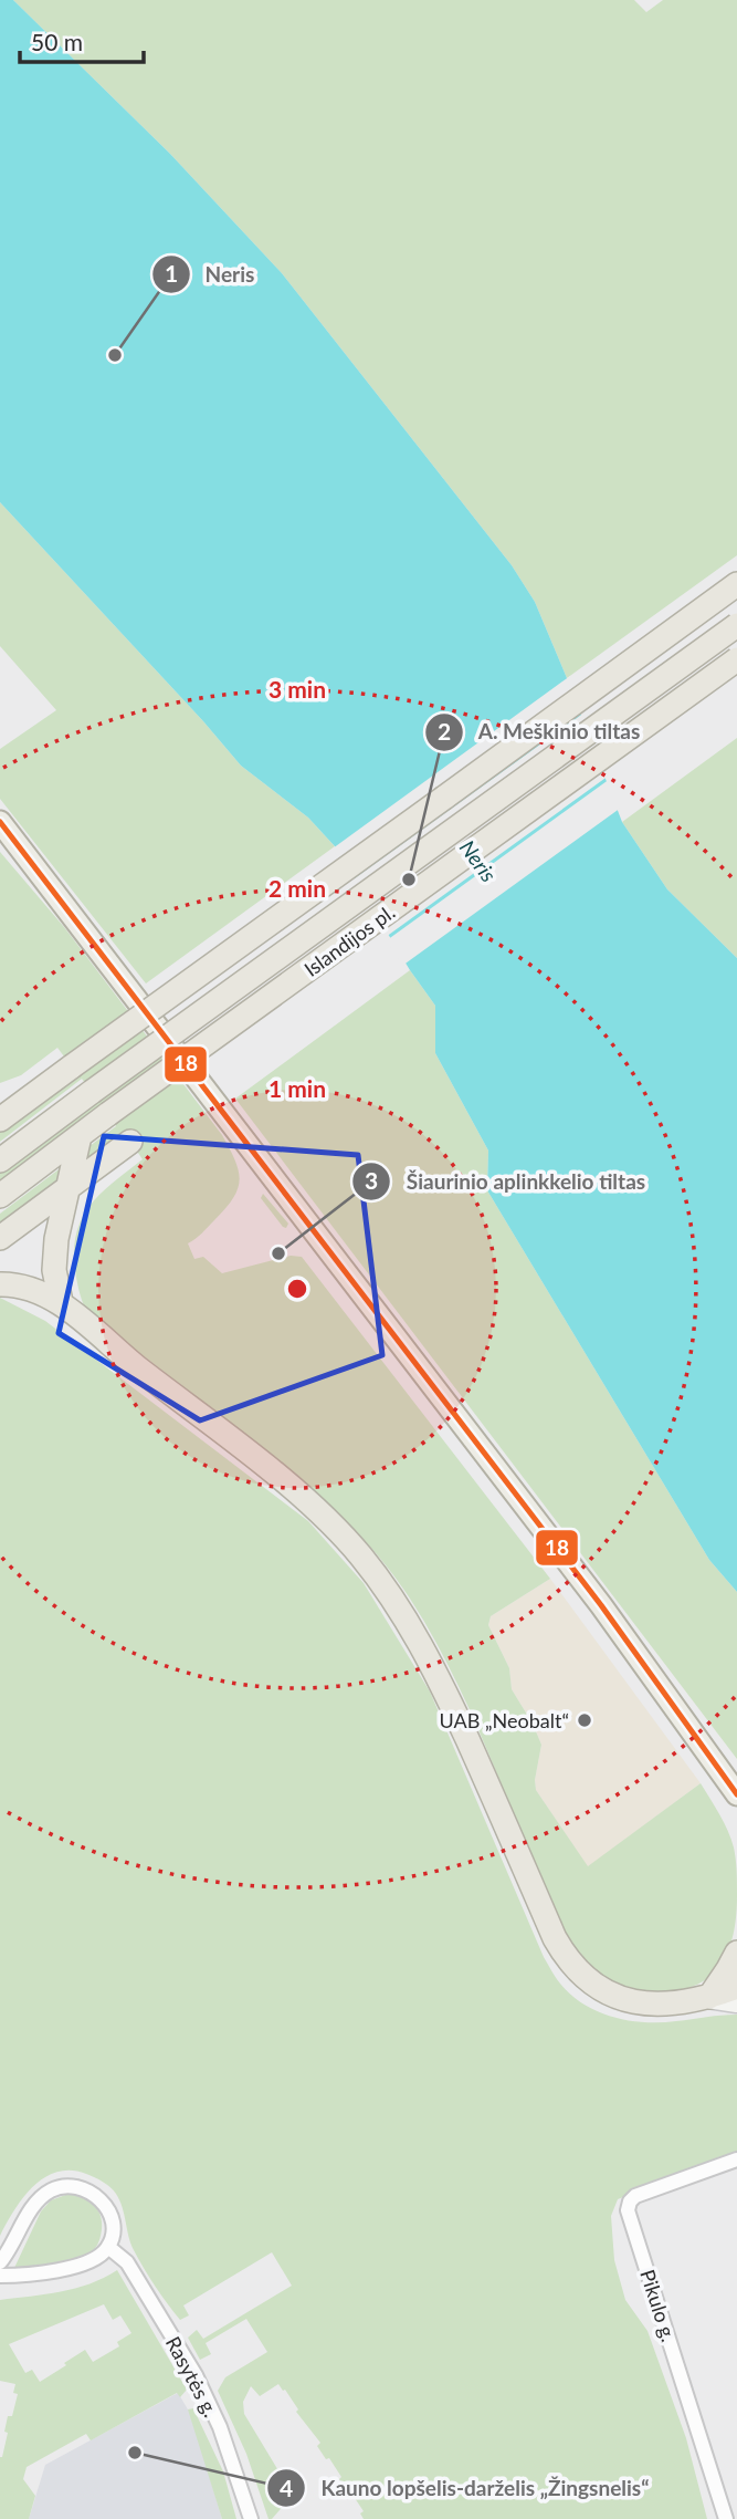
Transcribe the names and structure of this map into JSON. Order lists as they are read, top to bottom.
{
  "streets": {
    "highway": ["Islandijos pl."],
    "street": ["Pikulo g.", "Rasytės g."]
  },
  "water": ["Neris"],
  "places": [
    "Neris",
    "A. Meškinio tiltas",
    "Šiaurinio aplinkkelio tiltas",
    "UAB „Neobalt“",
    "Kauno lopšelis-darželis „Žingsnelis“"
  ],
  "lines": ["transit line 18"],
  "scale_bar": "50 m",
  "rings": ["3 min", "2 min", "1 min"]
}
